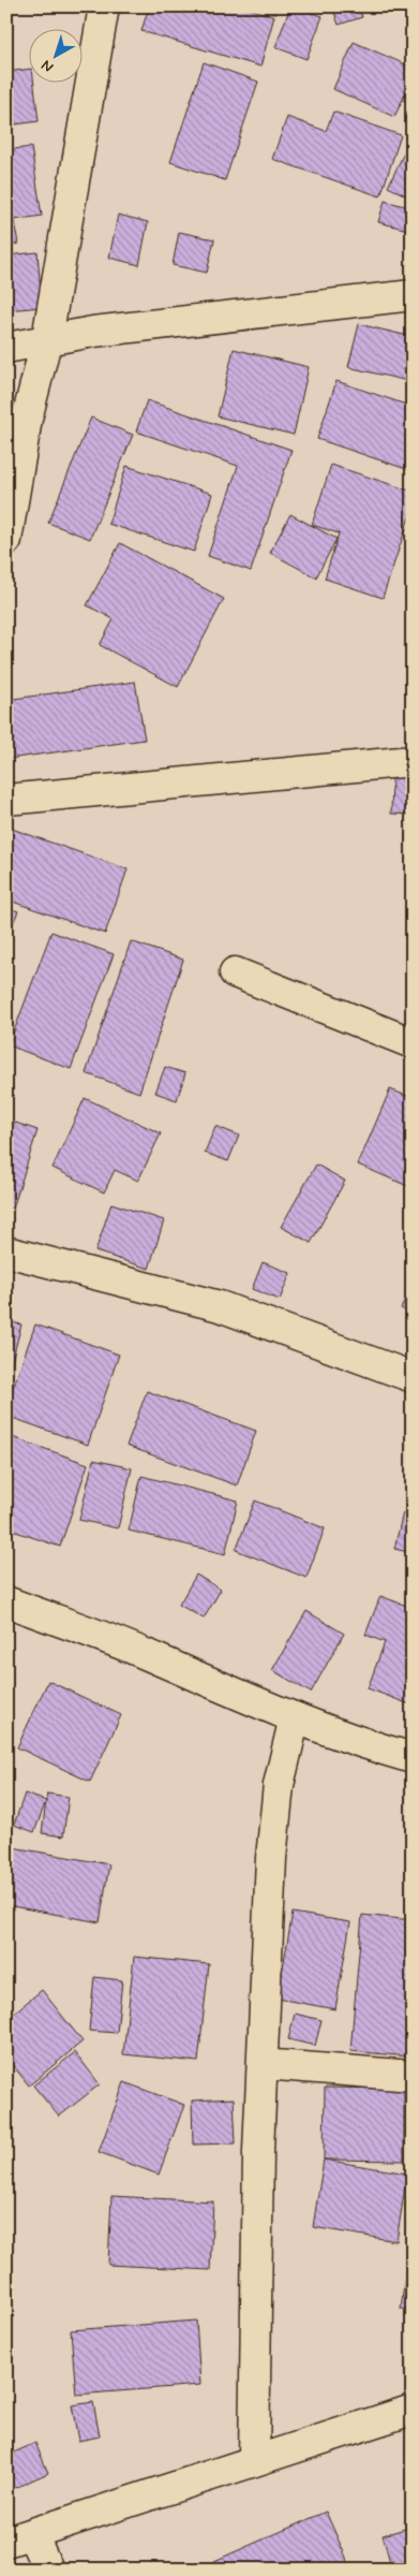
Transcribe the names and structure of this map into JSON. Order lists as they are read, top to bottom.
{
  "north": "bottom left"
}
